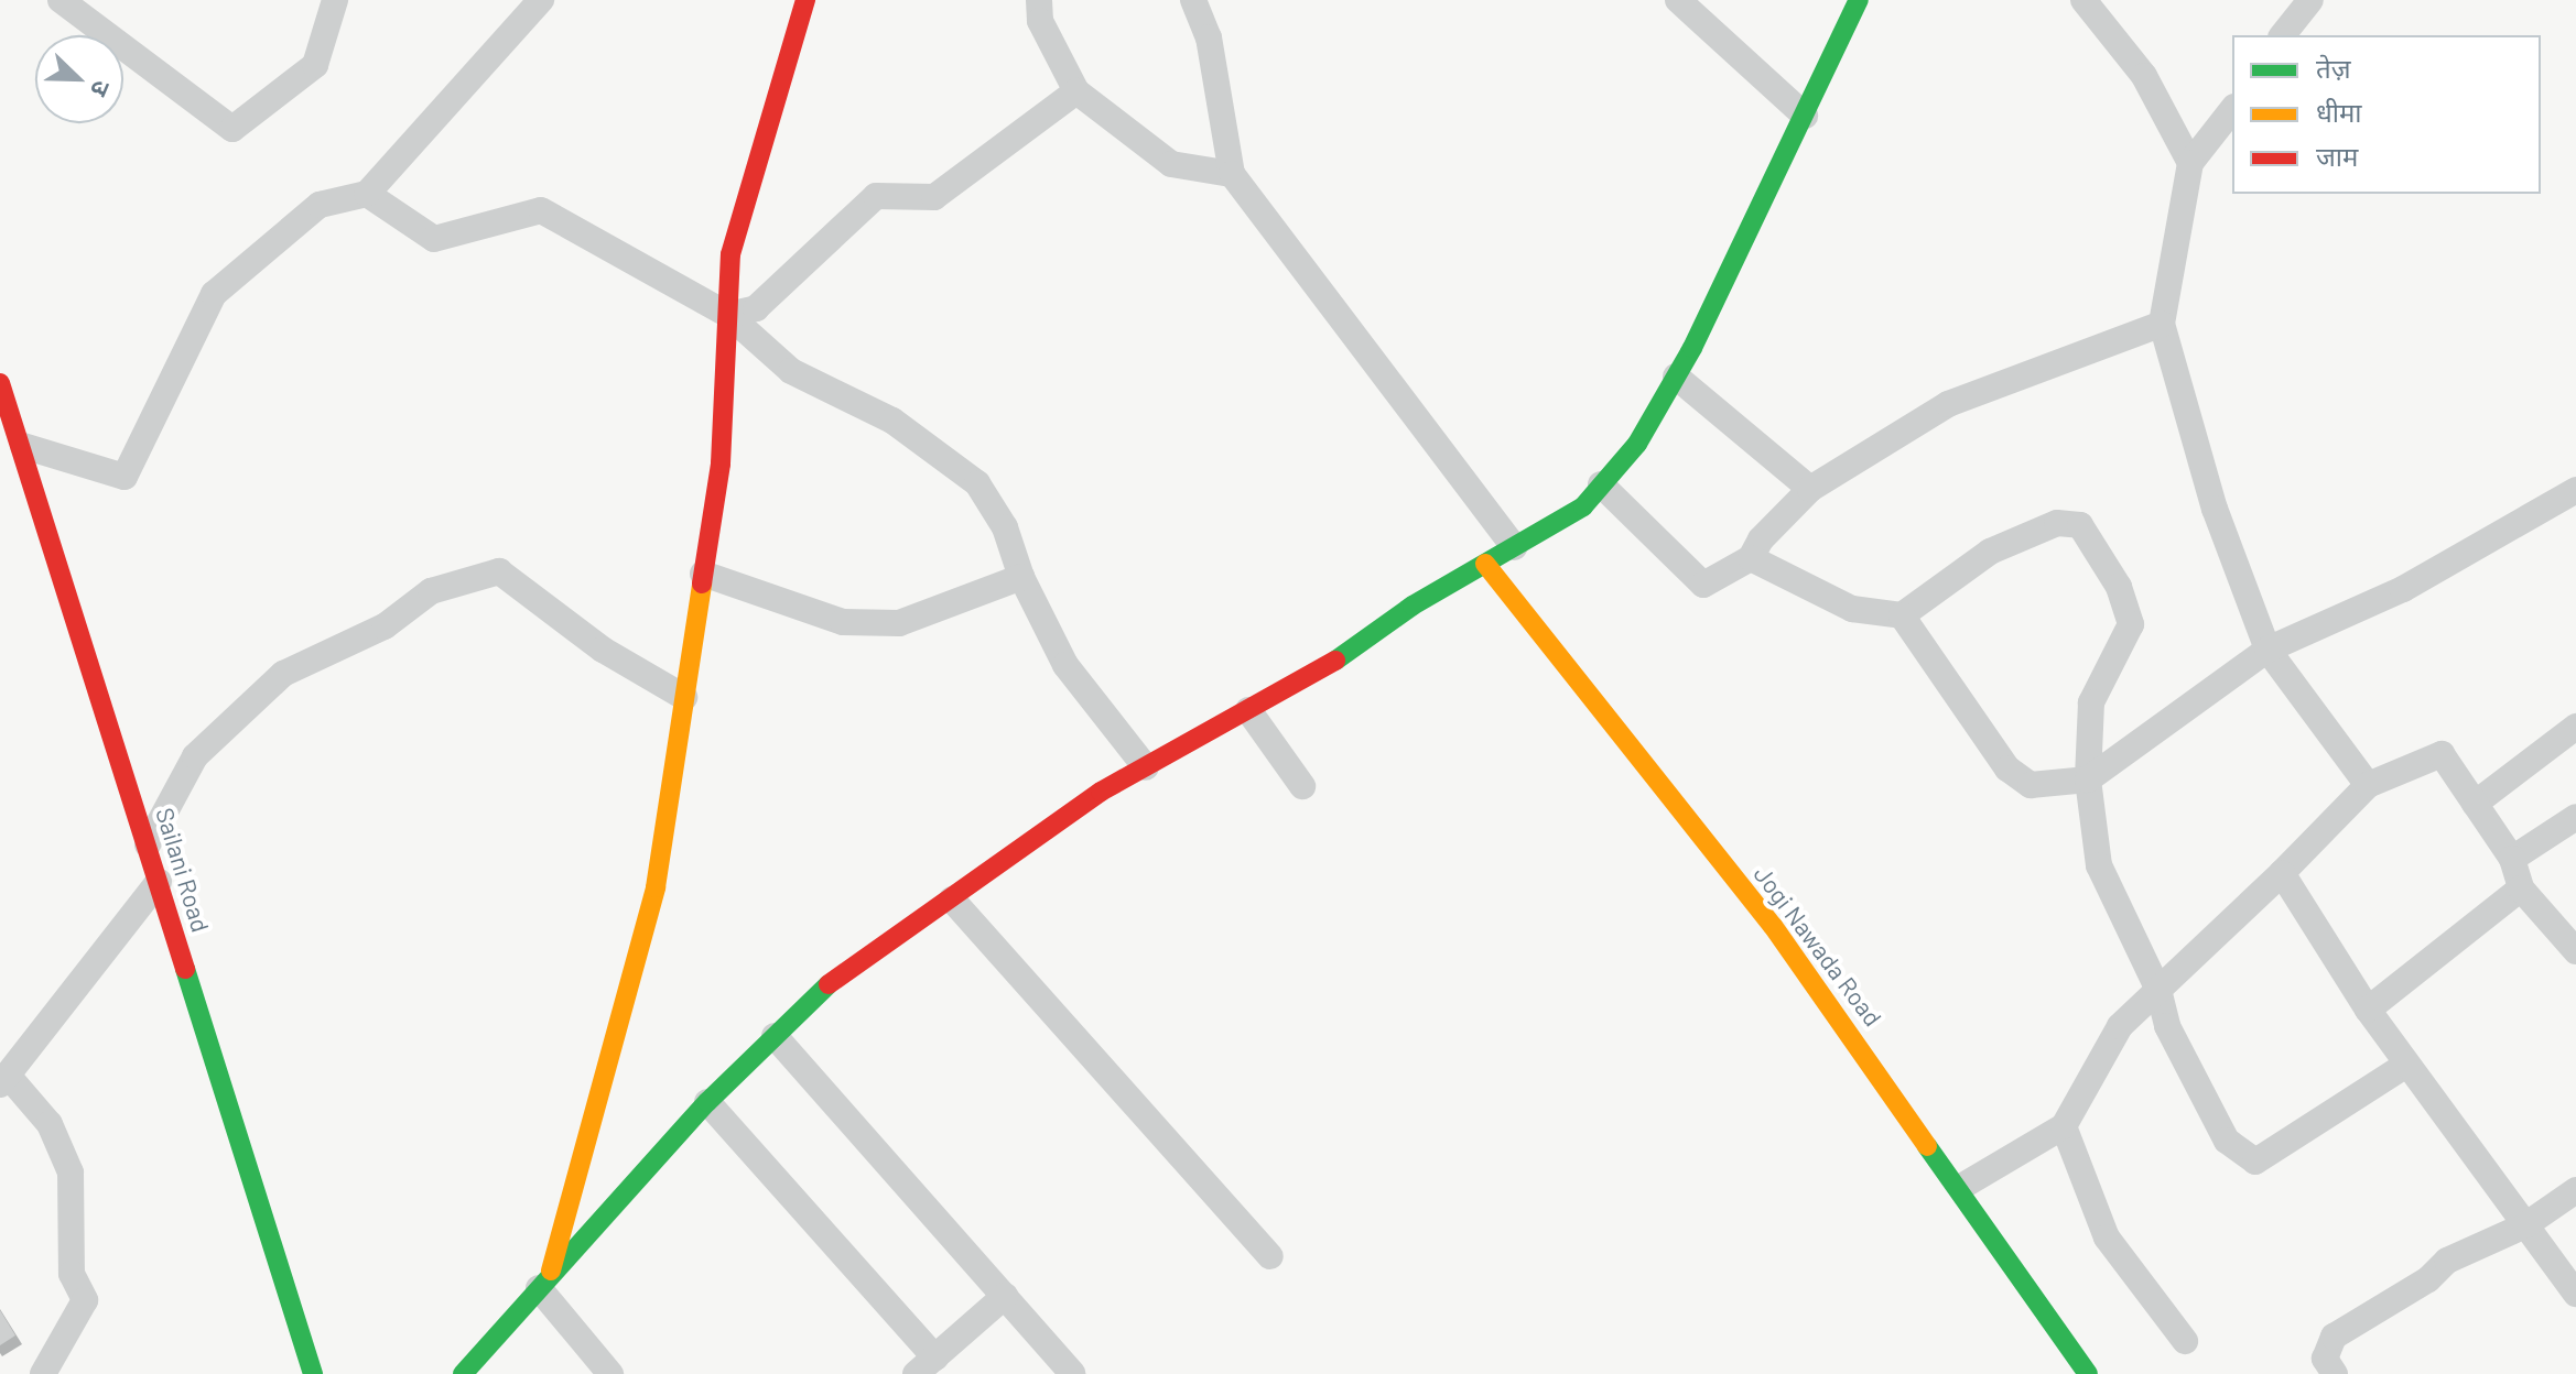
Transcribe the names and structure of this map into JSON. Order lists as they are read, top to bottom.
{
  "streets": {
    "street": ["Sailani Road", "Jogi Nawada Road"]
  },
  "legend": ["तेज़", "धीमा", "जाम"],
  "north": "bottom right"
}
